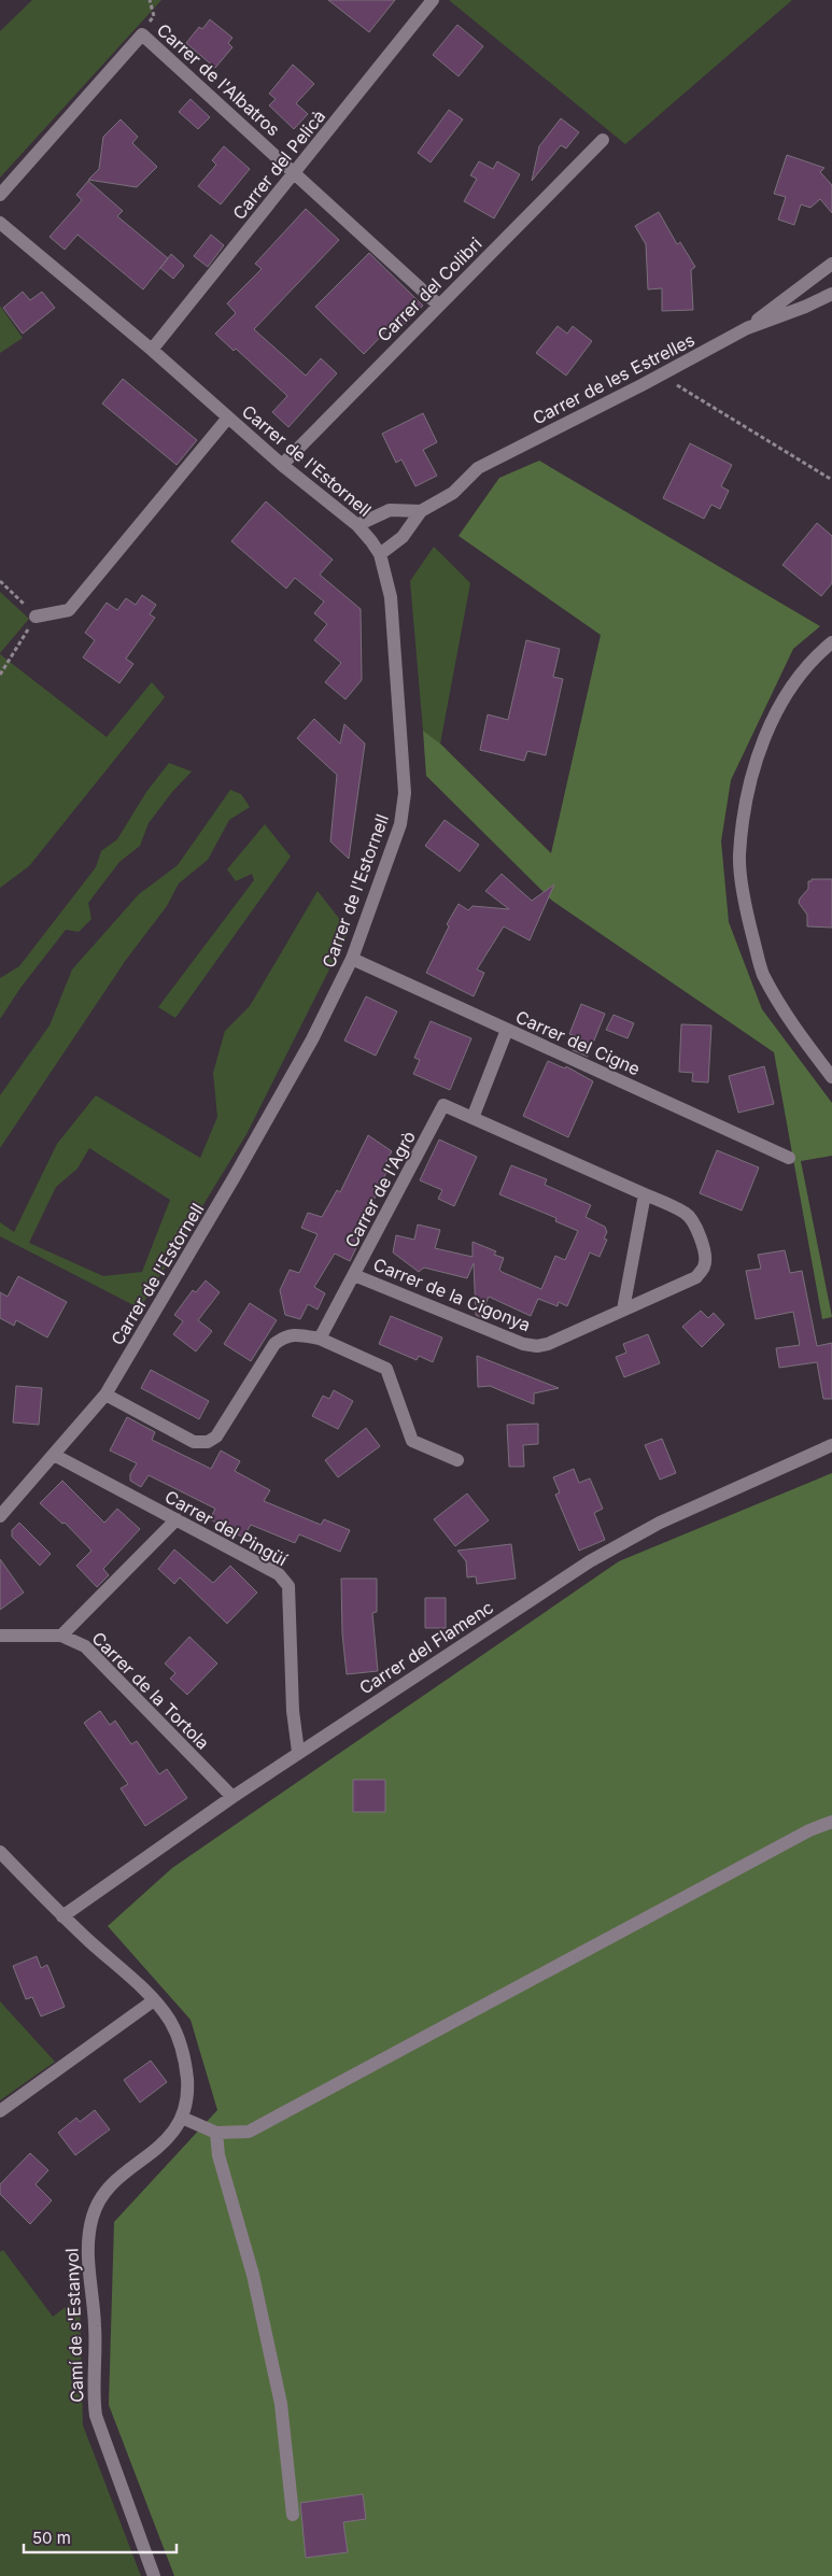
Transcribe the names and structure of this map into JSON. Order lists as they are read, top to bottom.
{
  "streets": {
    "street": [
      "Carrer de l'Albatros",
      "Carrer del Pelicà",
      "Carrer del Colibri",
      "Carrer de les Estrelles",
      "Carrer de l'Estornell",
      "Carrer del Cigne",
      "Carrer de l'Agrò",
      "Carrer de la Cigonya",
      "Carrer del Pingüí",
      "Carrer del Flamenc",
      "Carrer de la Tortola",
      "Camí de s'Estanyol"
    ]
  },
  "crossings": [
    ["Carrer de l'Albatros", "Carrer del Pelicà"],
    ["Carrer de l'Albatros", "Carrer del Colibri"],
    ["Carrer del Pelicà", "Carrer de l'Estornell"],
    ["Carrer del Colibri", "Carrer de l'Estornell"],
    ["Carrer de les Estrelles", "Carrer de l'Estornell"],
    ["Carrer de l'Estornell", "Carrer del Cigne"],
    ["Carrer de l'Estornell", "Carrer del Pingüí"],
    ["Carrer de l'Agrò", "Carrer de la Cigonya"],
    ["Carrer del Pingüí", "Carrer del Flamenc"],
    ["Carrer del Flamenc", "Carrer de la Tortola"],
    ["Carrer del Flamenc", "Camí de s'Estanyol"]
  ],
  "scale_bar": "50 m"
}
